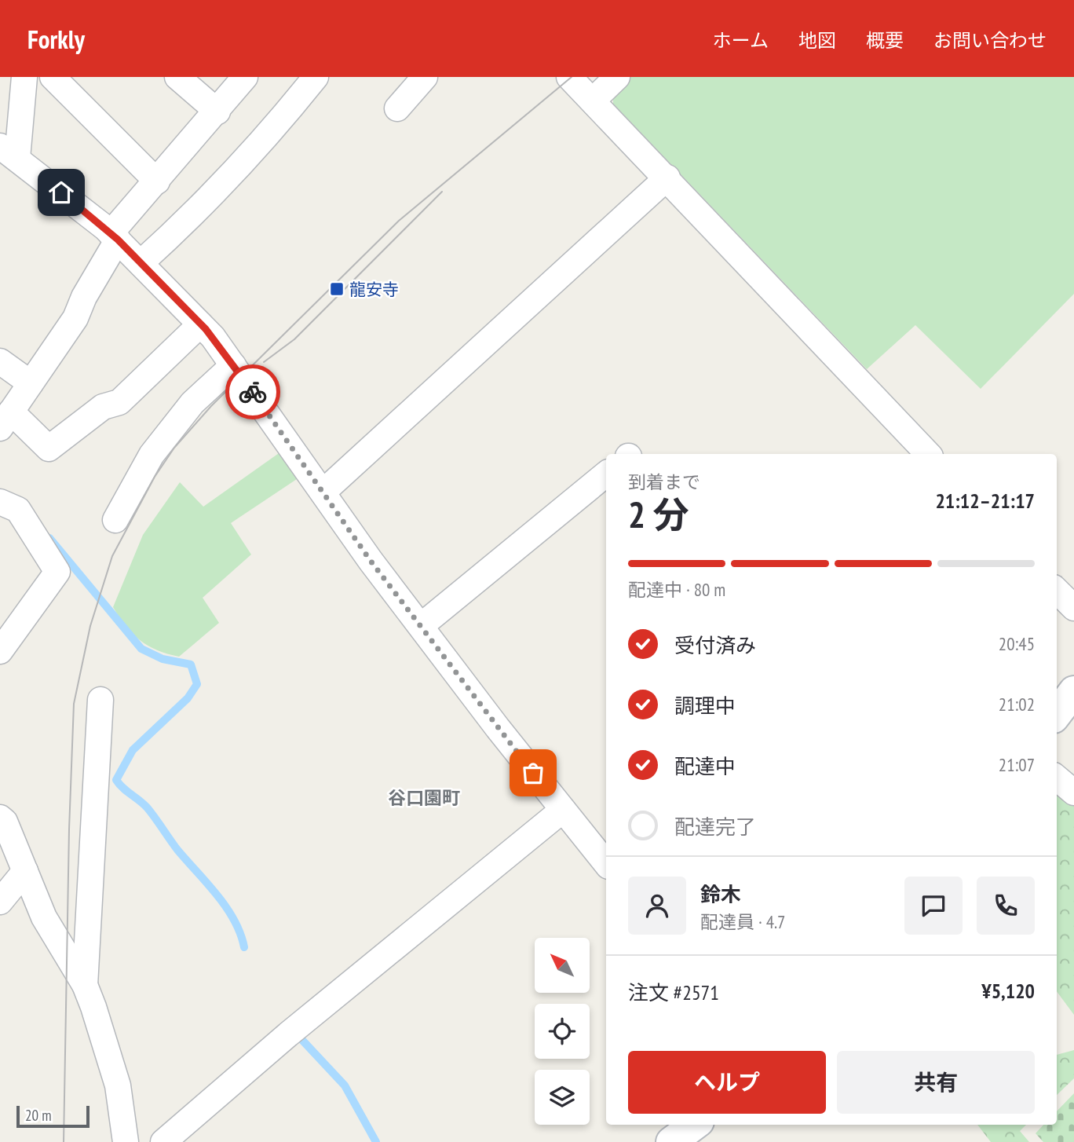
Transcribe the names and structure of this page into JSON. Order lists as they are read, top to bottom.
{
  "districts": ["谷口園町"],
  "places": {
    "transit": ["龍安寺"]
  },
  "scale_bar": "20 m",
  "north": "top left",
  "page": {
    "header": "Forkly",
    "nav": [
      "ホーム",
      "地図",
      "概要",
      "お問い合わせ"
    ],
    "heading": ["2 分", "到着まで", "21:12–21:17"],
    "panel": [
      "鈴木",
      "配達員 · 4.7",
      "注文 #2571",
      "¥5,120"
    ],
    "bar": "配達中 · 80 m",
    "list": [
      ["受付済み", "20:45"],
      ["調理中", "21:02"],
      ["配達中", "21:07"],
      "配達完了"
    ],
    "buttons": ["ヘルプ", "共有"],
    "scale": "20 m"
  }
}
